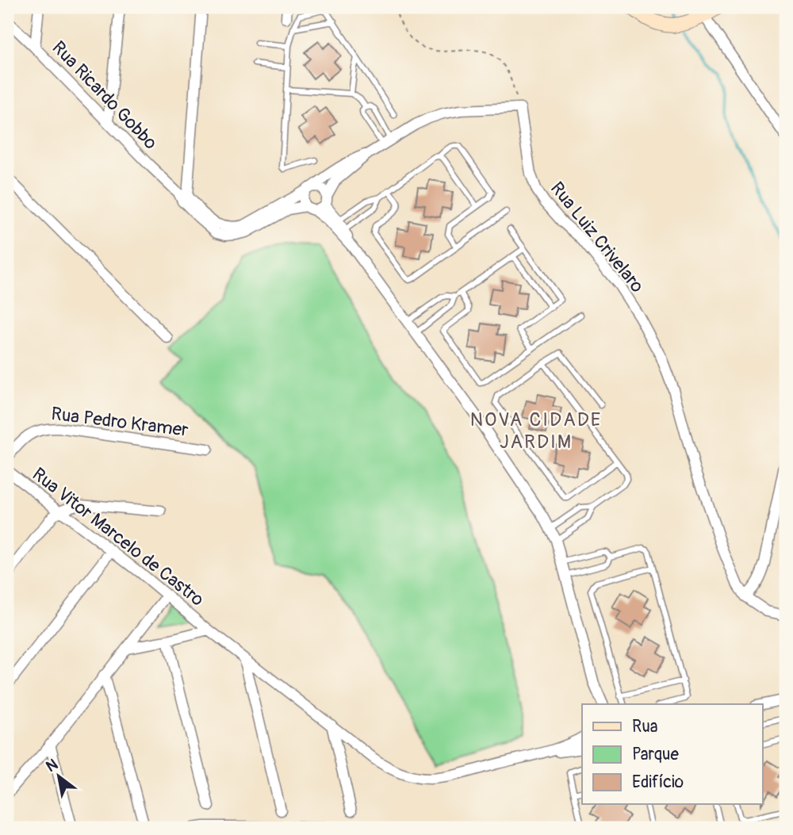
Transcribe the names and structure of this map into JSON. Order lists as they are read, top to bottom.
{
  "streets": {
    "street": [
      "Rua Ricardo Gobbo",
      "Rua Luiz Crivelaro",
      "Rua Pedro Kramer",
      "Rua Vitor Marcelo de Castro"
    ]
  },
  "districts": ["NOVA CIDADE JARDIM"],
  "legend": ["Rua", "Parque", "Edifício"],
  "north": "top left"
}
